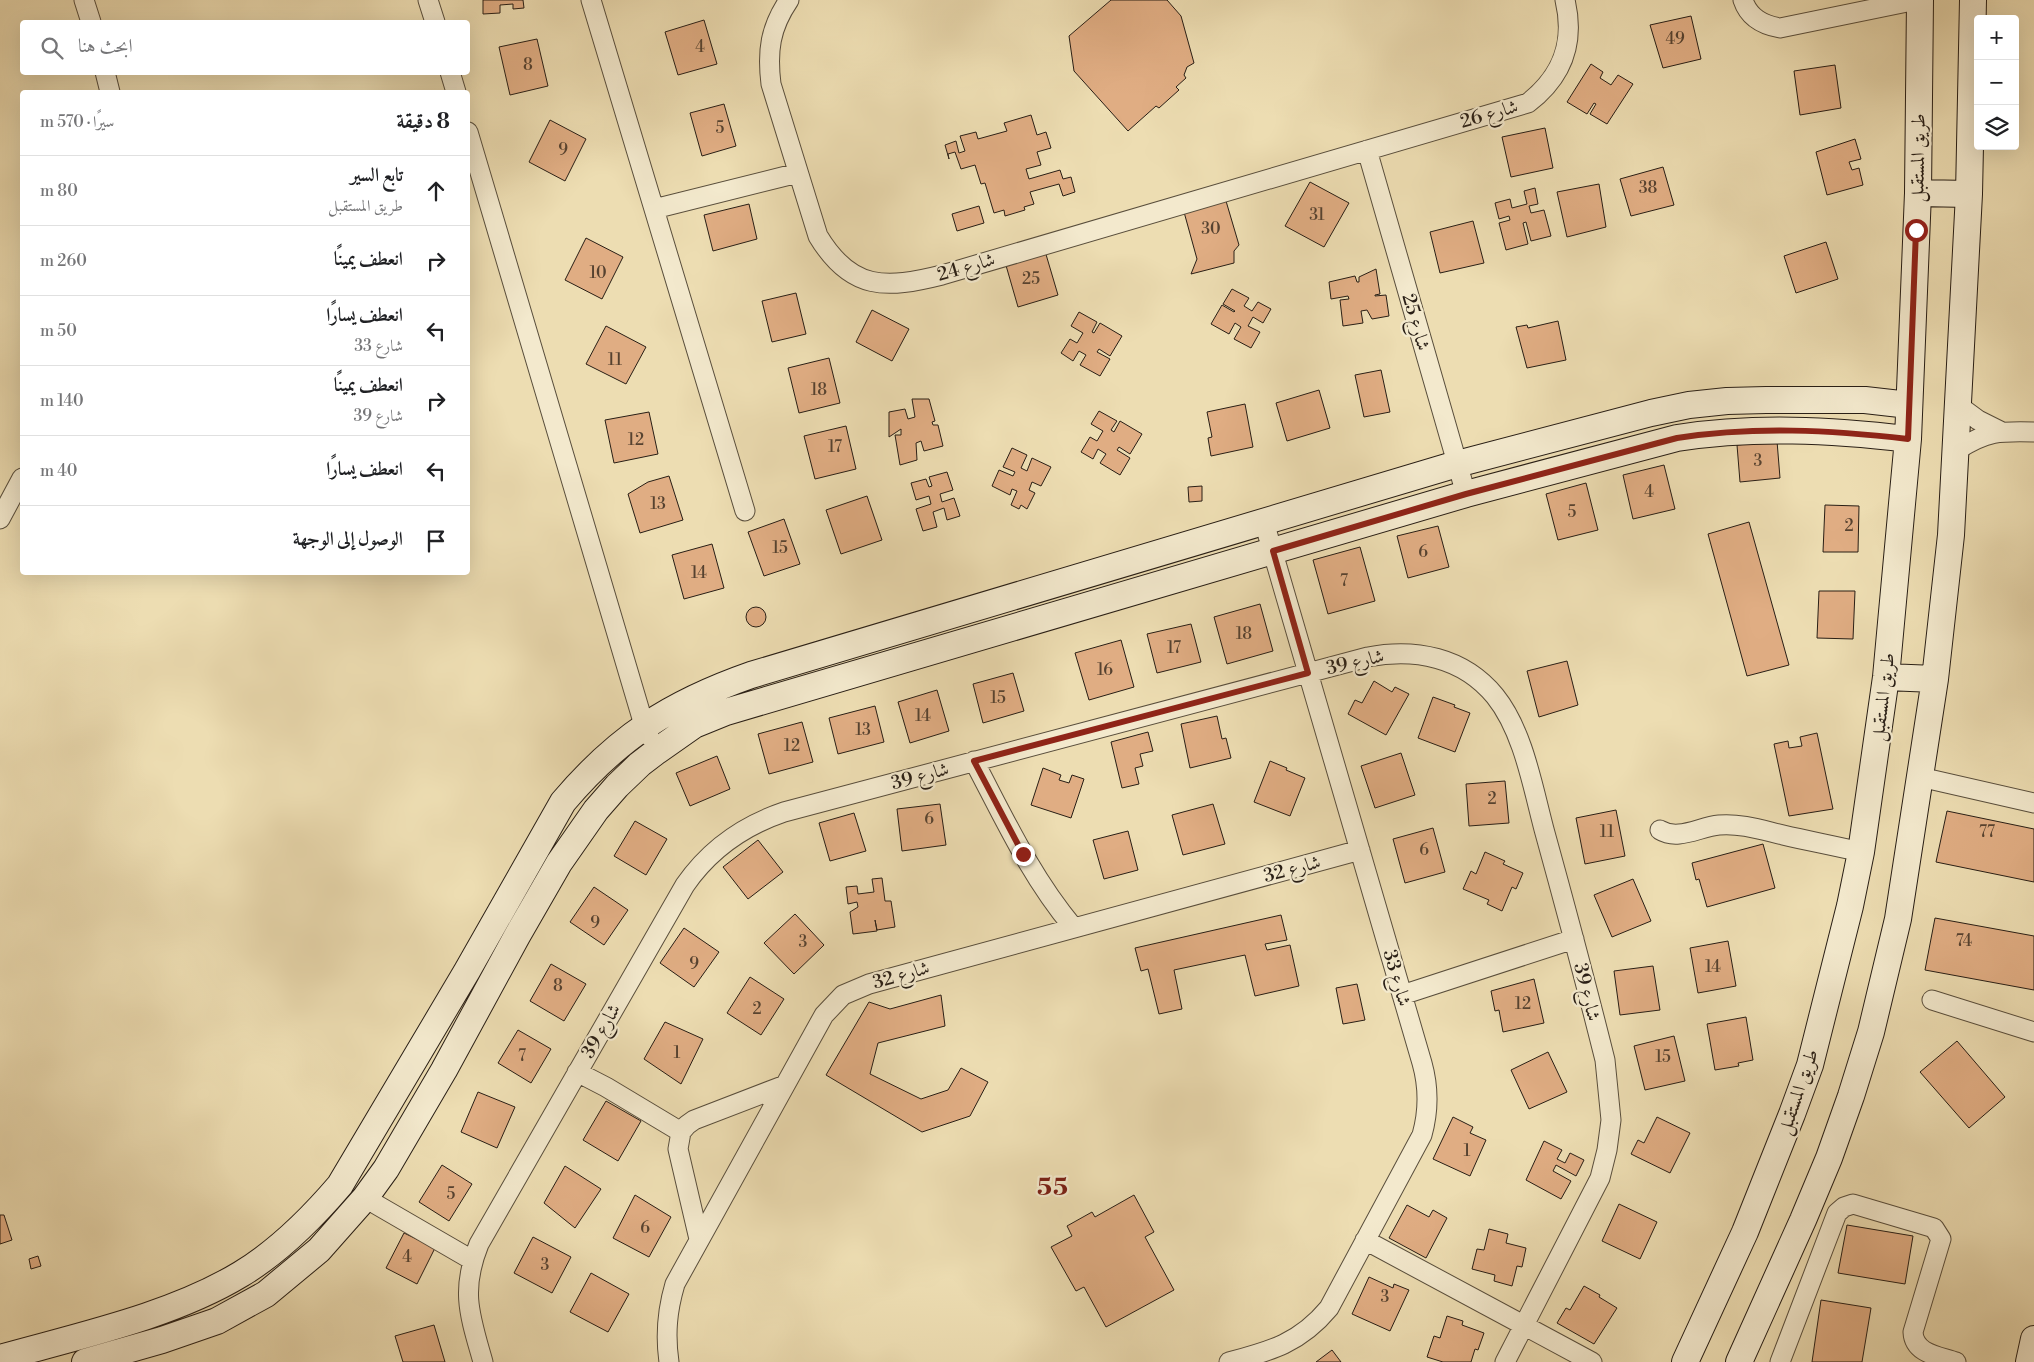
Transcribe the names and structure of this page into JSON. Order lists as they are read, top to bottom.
{
  "streets": {
    "street": [
      "شارع 26",
      "طريق المستقبل",
      "شارع 24",
      "شارع 25",
      "شارع 39",
      "شارع 32",
      "شارع 33"
    ]
  },
  "crossings": [
    ["شارع 26", "شارع 24"],
    ["شارع 26", "شارع 25"],
    ["شارع 24", "شارع 25"],
    ["شارع 39", "شارع 33"],
    ["شارع 32", "شارع 33"]
  ],
  "districts": ["55"],
  "house_numbers": [
    "49",
    "4",
    "8",
    "5",
    "9",
    "38",
    "31",
    "30",
    "10",
    "25",
    "11",
    "18",
    "12",
    "17",
    "3",
    "4",
    "13",
    "5",
    "2",
    "15",
    "6",
    "14",
    "7",
    "18",
    "17",
    "16",
    "15",
    "14",
    "13",
    "12",
    "2",
    "6",
    "11",
    "77",
    "6",
    "9",
    "74",
    "3",
    "9",
    "14",
    "8",
    "12",
    "2",
    "1",
    "7",
    "15",
    "1",
    "5",
    "6",
    "4",
    "3",
    "3"
  ],
  "page": {
    "map_buttons": ["+", "−"],
    "search": "ابحث هنا",
    "heading": ["8 دقيقة", "سيرًا · 570 m"],
    "list": [
      ["تابع السير", "طريق المستقبل", "80 m"],
      ["انعطف يمينًا", "260 m"],
      ["انعطف يسارًا", "شارع 33", "50 m"],
      ["انعطف يمينًا", "شارع 39", "140 m"],
      ["انعطف يسارًا", "40 m"],
      "الوصول إلى الوجهة"
    ]
  }
}
